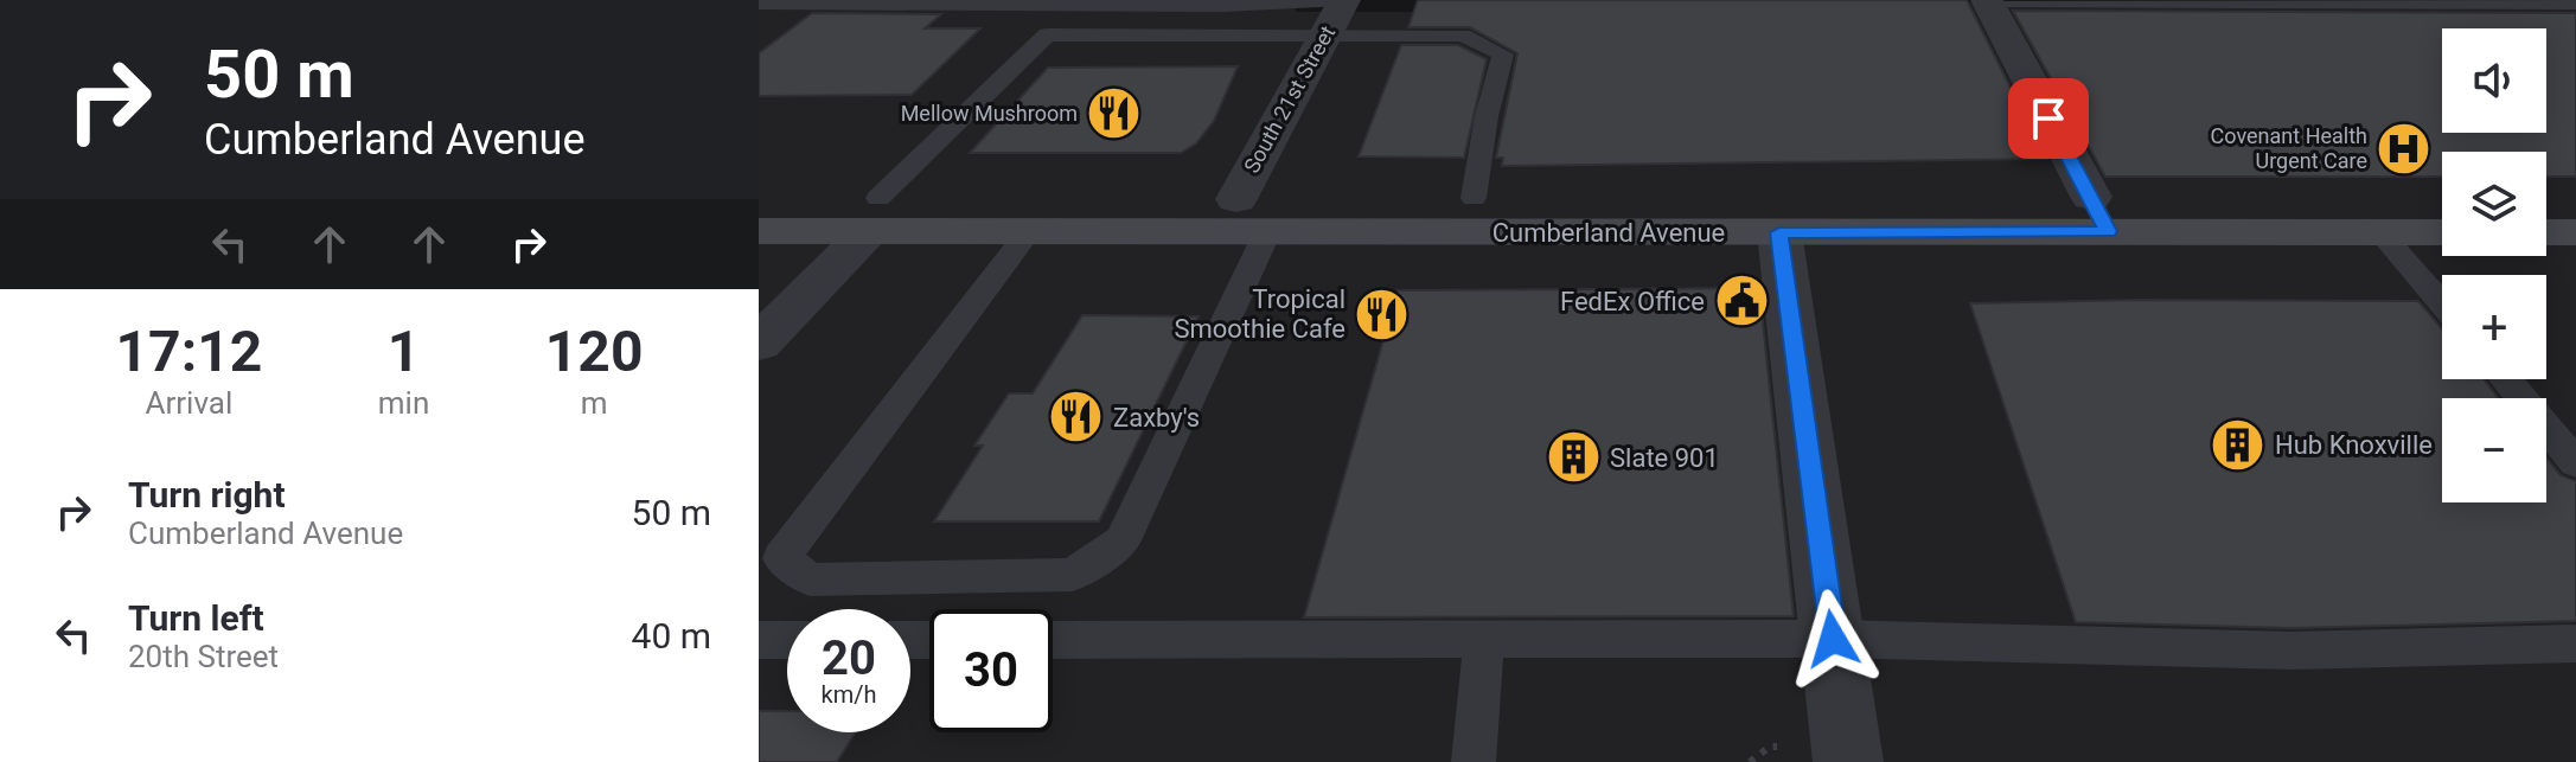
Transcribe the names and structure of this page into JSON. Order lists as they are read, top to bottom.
{
  "streets": {
    "main road": ["Cumberland Avenue"],
    "street": ["South 21st Street"]
  },
  "crossings": [
    ["South 21st Street", "Cumberland Avenue"]
  ],
  "places": {
    "restaurant": ["Mellow Mushroom", "Tropical Smoothie Cafe", "Zaxby's"],
    "hospital": ["Covenant Health Urgent Care"],
    "public building": ["FedEx Office"],
    "building": ["Hub Knoxville", "Slate 901"]
  },
  "page": {
    "turn": ["50 m", "Cumberland Avenue"],
    "map_buttons": ["+", "−"],
    "eta": [
      "17:12",
      "Arrival",
      "1",
      "min",
      "120",
      "m"
    ],
    "list": [
      {
        "name": "Turn right",
        "note": "Cumberland Avenue",
        "value": "50 m"
      },
      {
        "name": "Turn left",
        "note": "20th Street",
        "value": "40 m"
      }
    ],
    "speed": "20 km/h",
    "limit": "30"
  }
}
